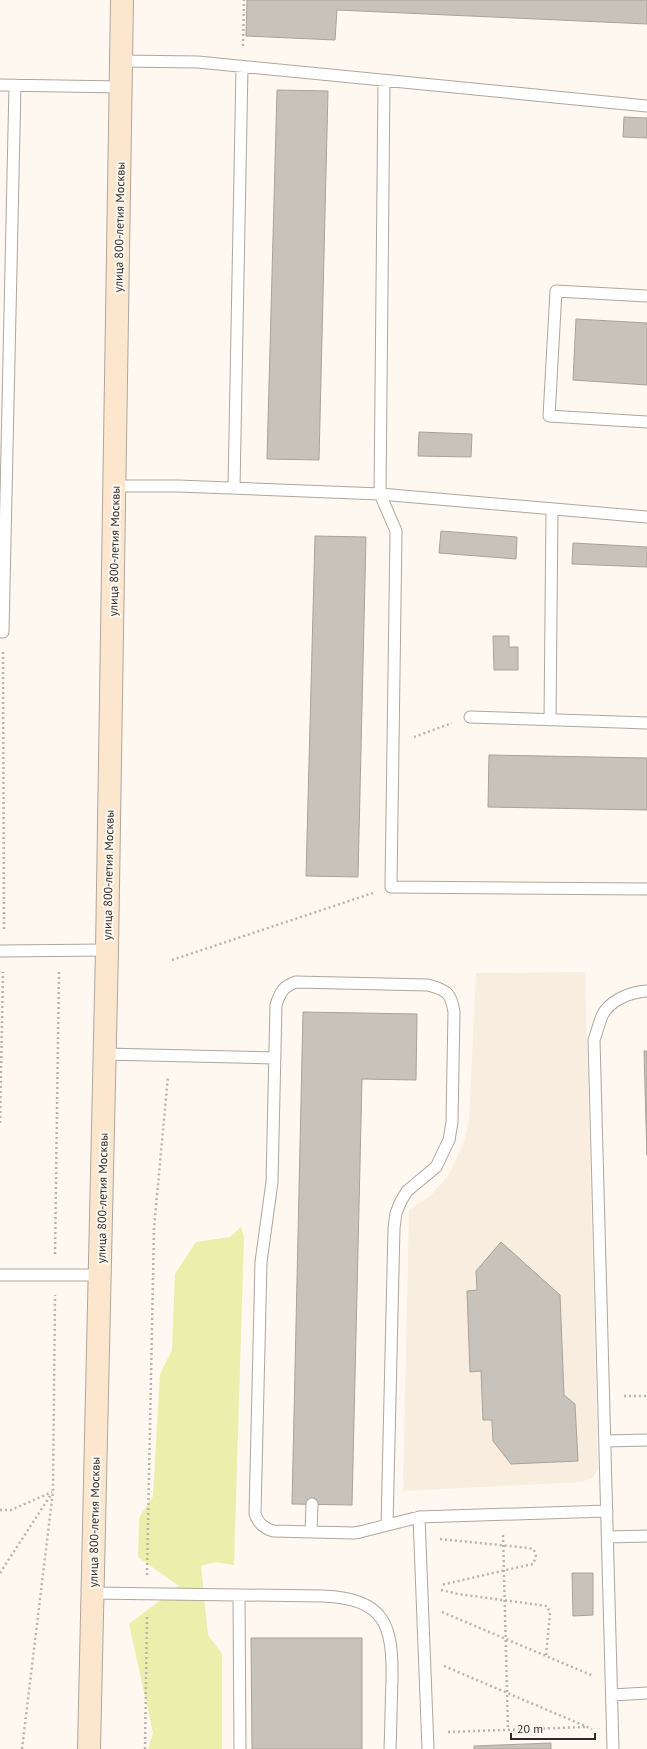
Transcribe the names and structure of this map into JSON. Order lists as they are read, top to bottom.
{
  "streets": {
    "main road": ["улица 800-летия Москвы"]
  },
  "scale_bar": "20 m"
}
